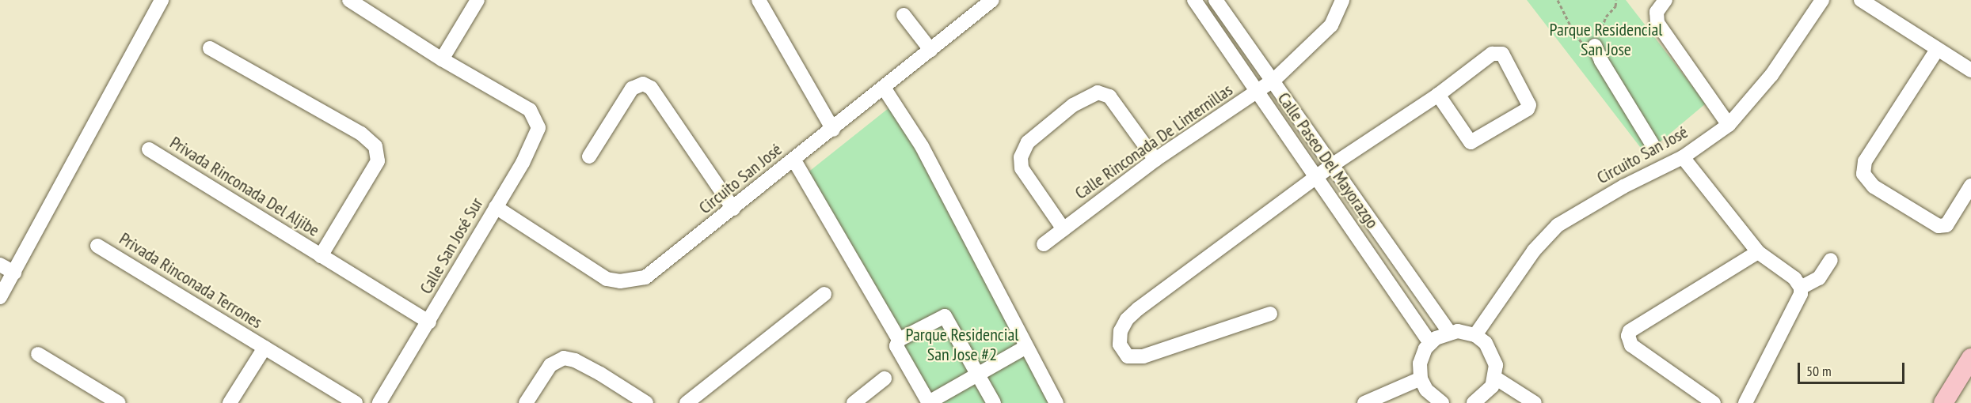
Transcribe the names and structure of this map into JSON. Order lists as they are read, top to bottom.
{
  "streets": {
    "street": [
      "Calle Rinconada De Linternillas",
      "Circuito San José",
      "Calle Paseo Del Mayorazgo",
      "Privada Rinconada Del Aljibe",
      "Calle San José Sur",
      "Privada Rinconada Terrones"
    ]
  },
  "crossings": [
    ["Calle Rinconada De Linternillas", "Calle Paseo Del Mayorazgo"],
    ["Circuito San José", "Calle San José Sur"],
    ["Privada Rinconada Del Aljibe", "Calle San José Sur"]
  ],
  "parks": ["Parque Residencial San Jose", "Parque Residencial San Jose #2"],
  "scale_bar": "50 m"
}
